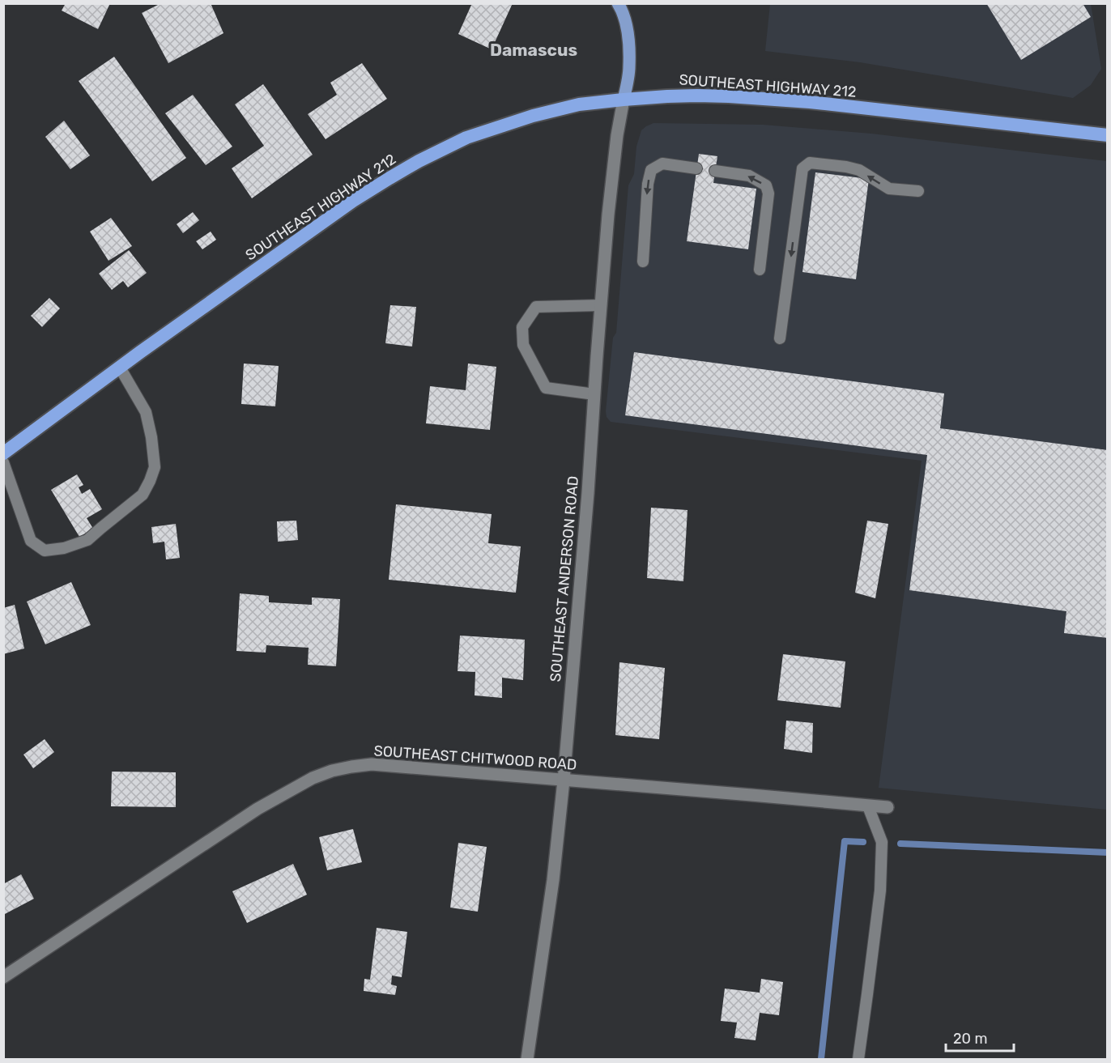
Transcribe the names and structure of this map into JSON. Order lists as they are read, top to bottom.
{
  "streets": {
    "highway": ["SOUTHEAST HIGHWAY 212"],
    "street": ["SOUTHEAST ANDERSON ROAD", "SOUTHEAST CHITWOOD ROAD"]
  },
  "crossings": [
    ["SOUTHEAST HIGHWAY 212", "SOUTHEAST ANDERSON ROAD"],
    ["SOUTHEAST ANDERSON ROAD", "SOUTHEAST CHITWOOD ROAD"]
  ],
  "districts": ["Damascus"],
  "scale_bar": "20 m"
}
